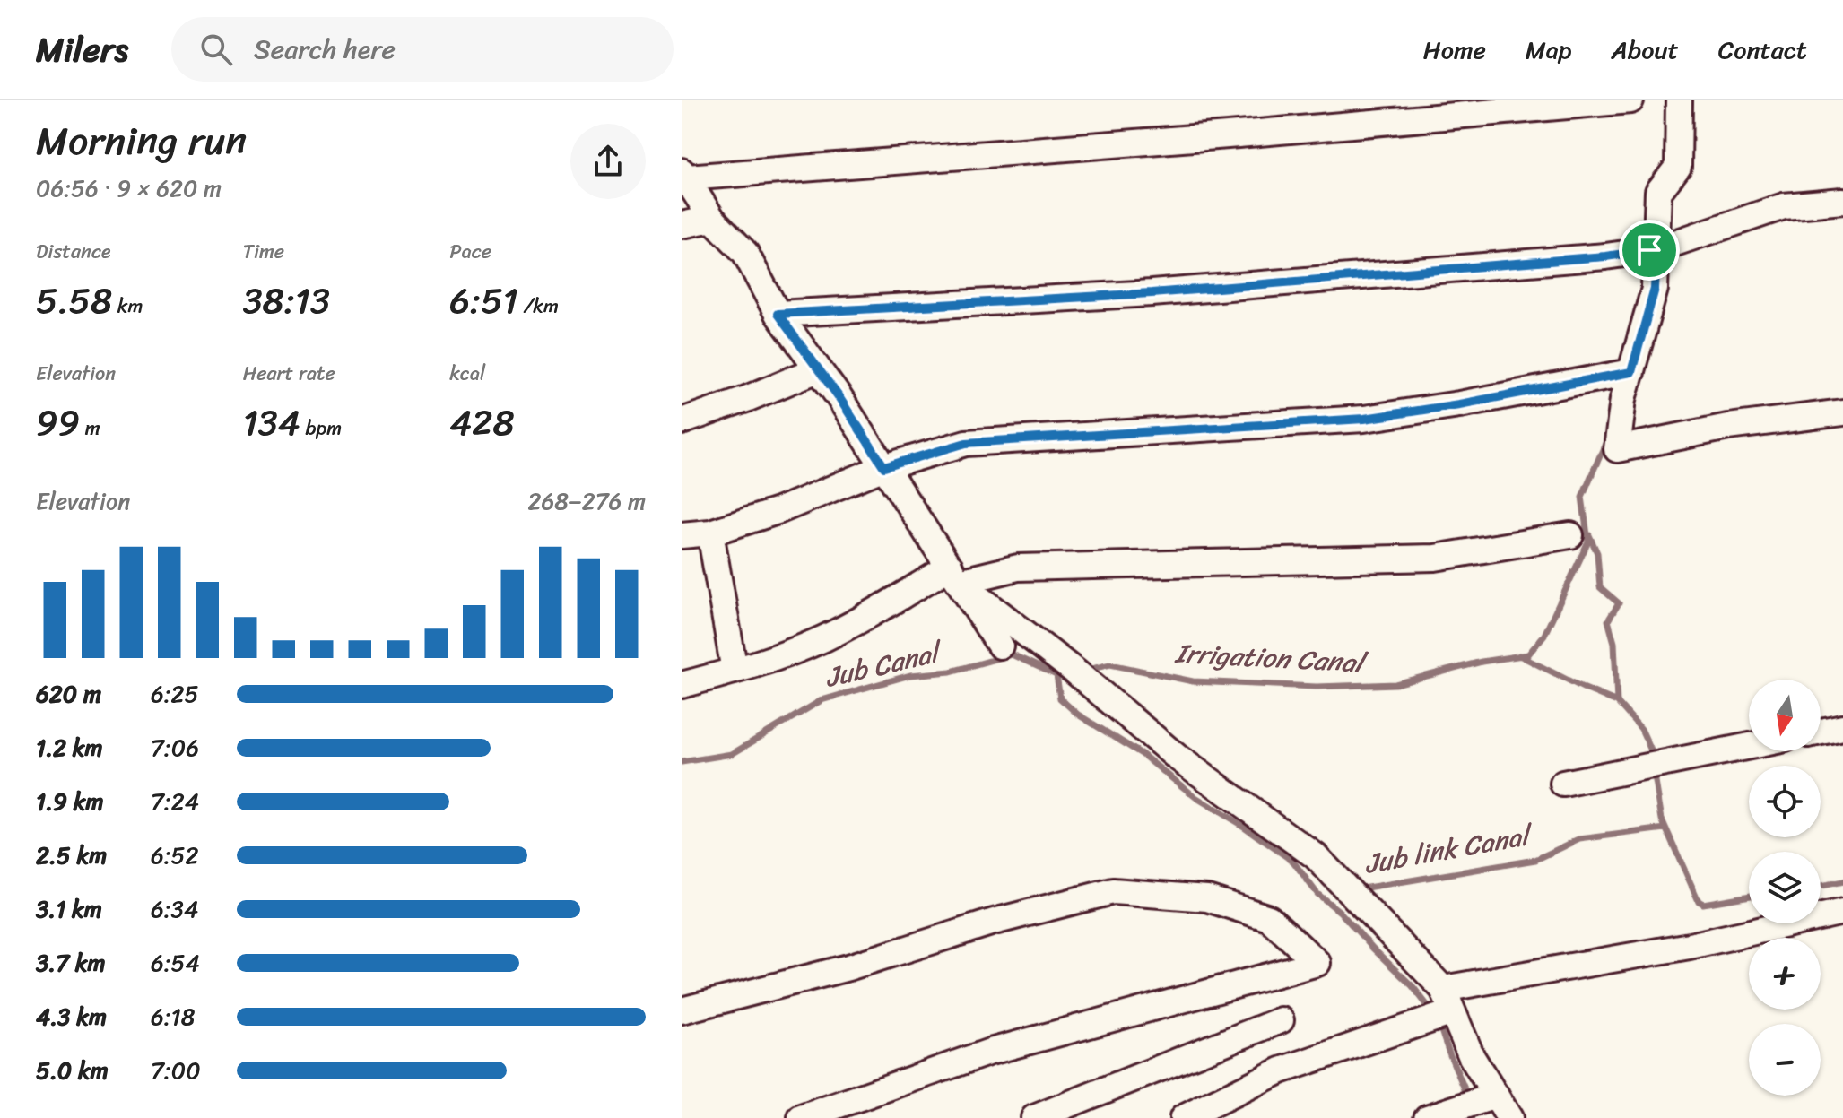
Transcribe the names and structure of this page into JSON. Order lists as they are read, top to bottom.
{
  "water": ["Irrigation Canal", "Jub Canal", "Jub link Canal"],
  "north": "bottom",
  "page": {
    "header": "Milers",
    "search": "Search here",
    "nav": [
      "Home",
      "Map",
      "About",
      "Contact"
    ],
    "heading": ["Morning run", "06:56 · 9 × 620 m"],
    "stats": [
      ["Distance", "5.58 km"],
      ["Time", "38:13"],
      ["Pace", "6:51 /km"],
      ["Elevation", "99 m"],
      ["Heart rate", "134 bpm"],
      ["kcal", "428"]
    ],
    "chart": ["Elevation", "268–276 m"],
    "list": [
      {
        "name": "620 m",
        "note": "6:25"
      },
      {
        "name": "1.2 km",
        "note": "7:06"
      },
      {
        "name": "1.9 km",
        "note": "7:24"
      },
      {
        "name": "2.5 km",
        "note": "6:52"
      },
      {
        "name": "3.1 km",
        "note": "6:34"
      },
      {
        "name": "3.7 km",
        "note": "6:54"
      },
      {
        "name": "4.3 km",
        "note": "6:18"
      },
      {
        "name": "5.0 km",
        "note": "7:00"
      }
    ],
    "map_buttons": ["+", "−"]
  }
}
